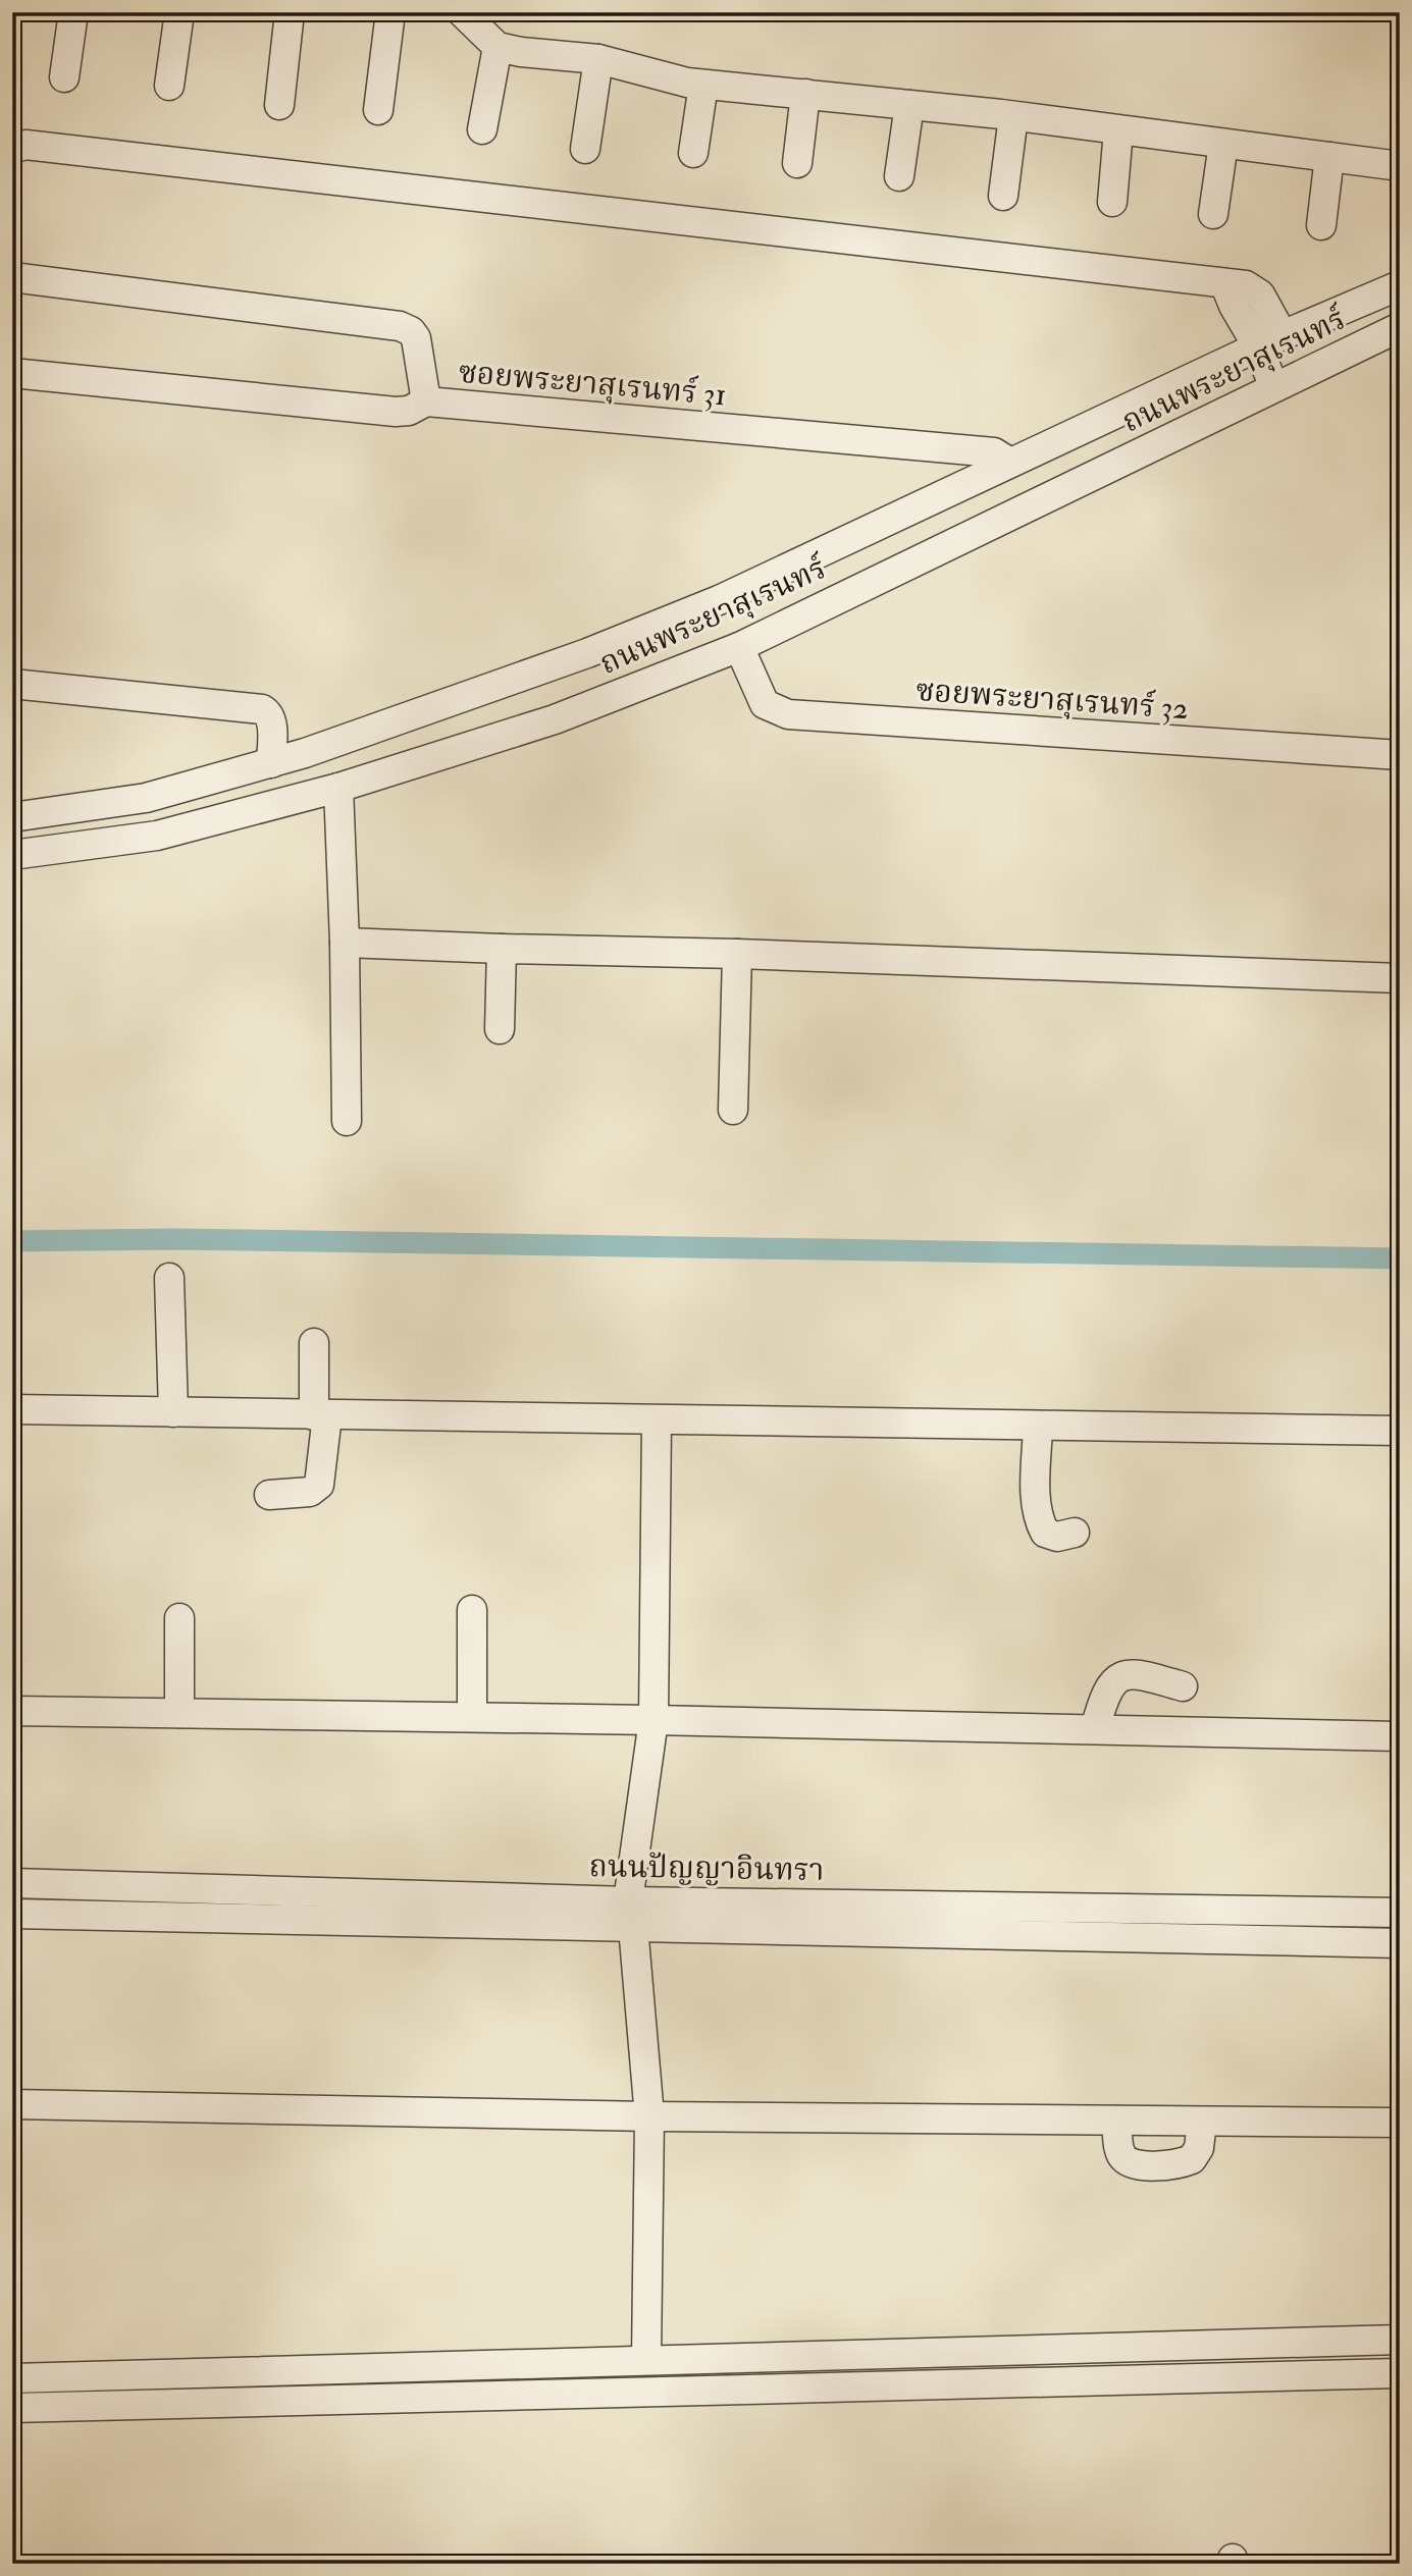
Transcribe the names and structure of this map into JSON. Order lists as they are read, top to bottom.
{
  "streets": {
    "street": [
      "ถนนพระยาสุเรนทร์",
      "ซอยพระยาสุเรนทร์ 31",
      "ซอยพระยาสุเรนทร์ 32",
      "ถนนปัญญาอินทรา"
    ]
  },
  "crossings": [
    ["ถนนพระยาสุเรนทร์", "ซอยพระยาสุเรนทร์ 31"],
    ["ถนนพระยาสุเรนทร์", "ซอยพระยาสุเรนทร์ 32"]
  ]
}
